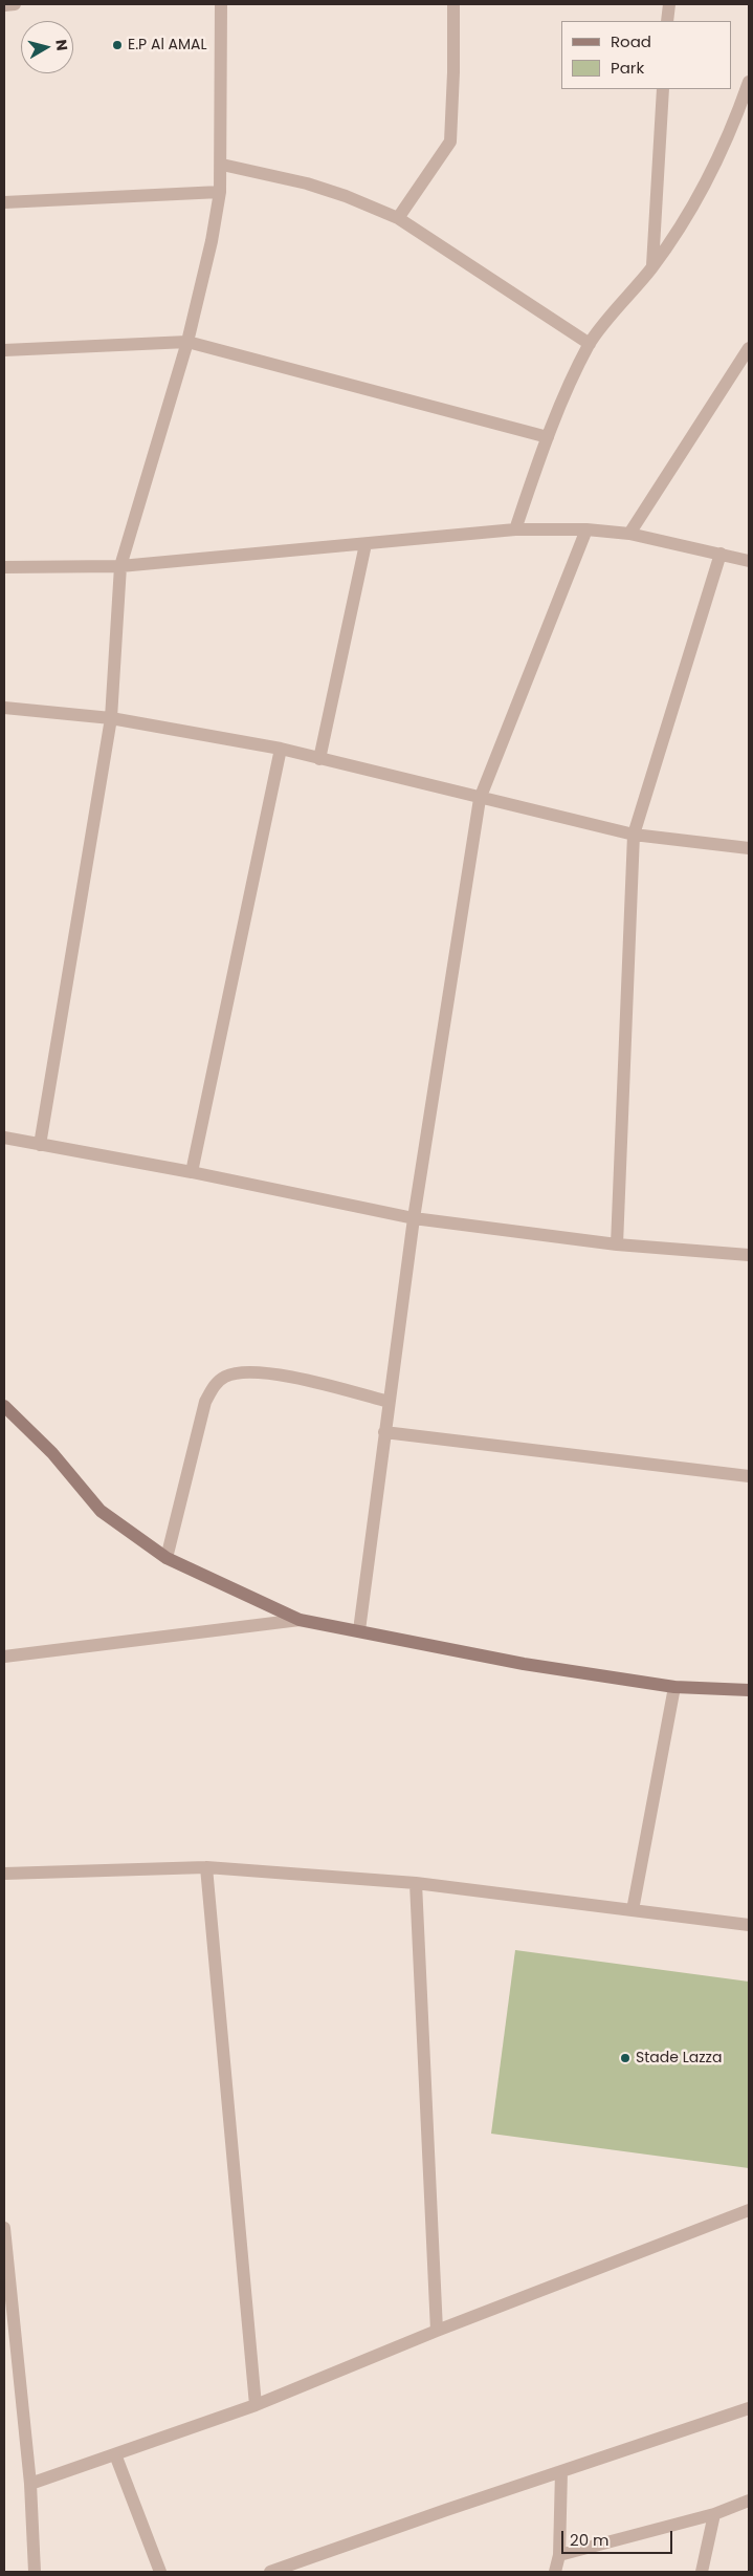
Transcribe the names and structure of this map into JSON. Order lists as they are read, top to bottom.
{
  "places": ["E.P Al AMAL", "Stade Lazza"],
  "legend": ["Road", "Park"],
  "scale_bar": "20 m",
  "north": "right"
}
